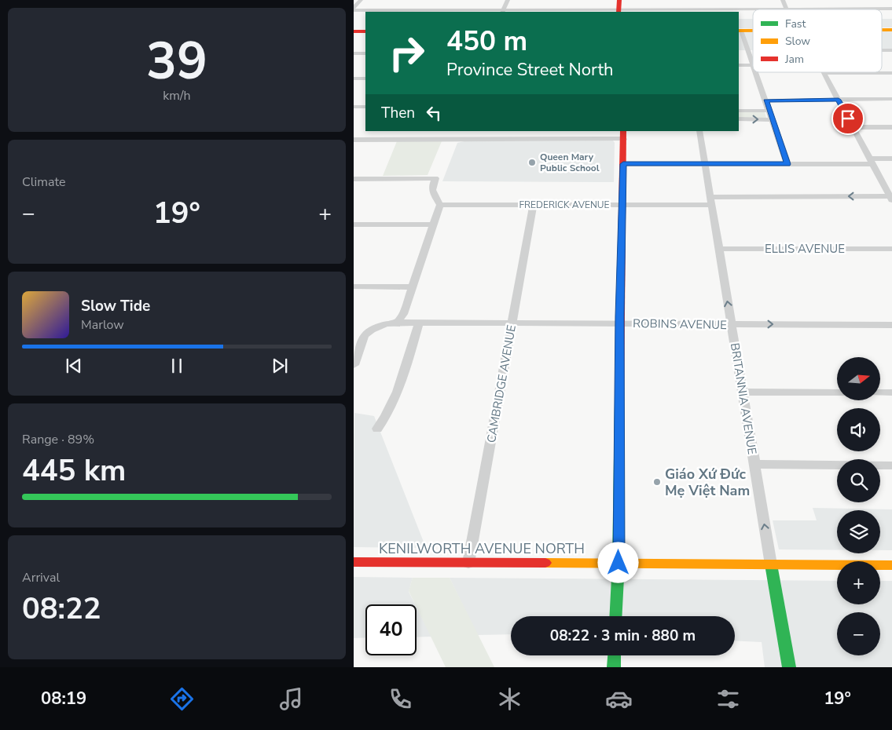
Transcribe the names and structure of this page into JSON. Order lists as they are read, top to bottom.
{
  "streets": {
    "street": [
      "FREDERICK AVENUE",
      "ELLIS AVENUE",
      "ROBINS AVENUE",
      "CAMBRIDGE AVENUE",
      "BRITANNIA AVENUE",
      "KENILWORTH AVENUE NORTH"
    ]
  },
  "crossings": [
    ["FREDERICK AVENUE", "CAMBRIDGE AVENUE"],
    ["FREDERICK AVENUE", "BRITANNIA AVENUE"],
    ["ELLIS AVENUE", "BRITANNIA AVENUE"],
    ["ROBINS AVENUE", "CAMBRIDGE AVENUE"],
    ["ROBINS AVENUE", "BRITANNIA AVENUE"],
    ["CAMBRIDGE AVENUE", "KENILWORTH AVENUE NORTH"],
    ["BRITANNIA AVENUE", "KENILWORTH AVENUE NORTH"]
  ],
  "places": ["Queen Mary Public School", "Giáo Xứ Đức Mẹ Việt Nam"],
  "legend": ["Fast", "Slow", "Jam"],
  "north": "right",
  "page": {
    "tile": [
      ["39", "km/h"],
      "Climate",
      ["Range · 89%", "445 km"],
      ["Arrival", "08:22"]
    ],
    "turn": ["450 m", "Province Street North"],
    "then": "Then",
    "heat": ["−", "19°", "+"],
    "song": ["Slow Tide", "Marlow"],
    "map_buttons": ["+", "−"],
    "limit": "40",
    "trip": "08:22 · 3 min · 880 m",
    "tabs": ["08:19", "19°"]
  }
}
